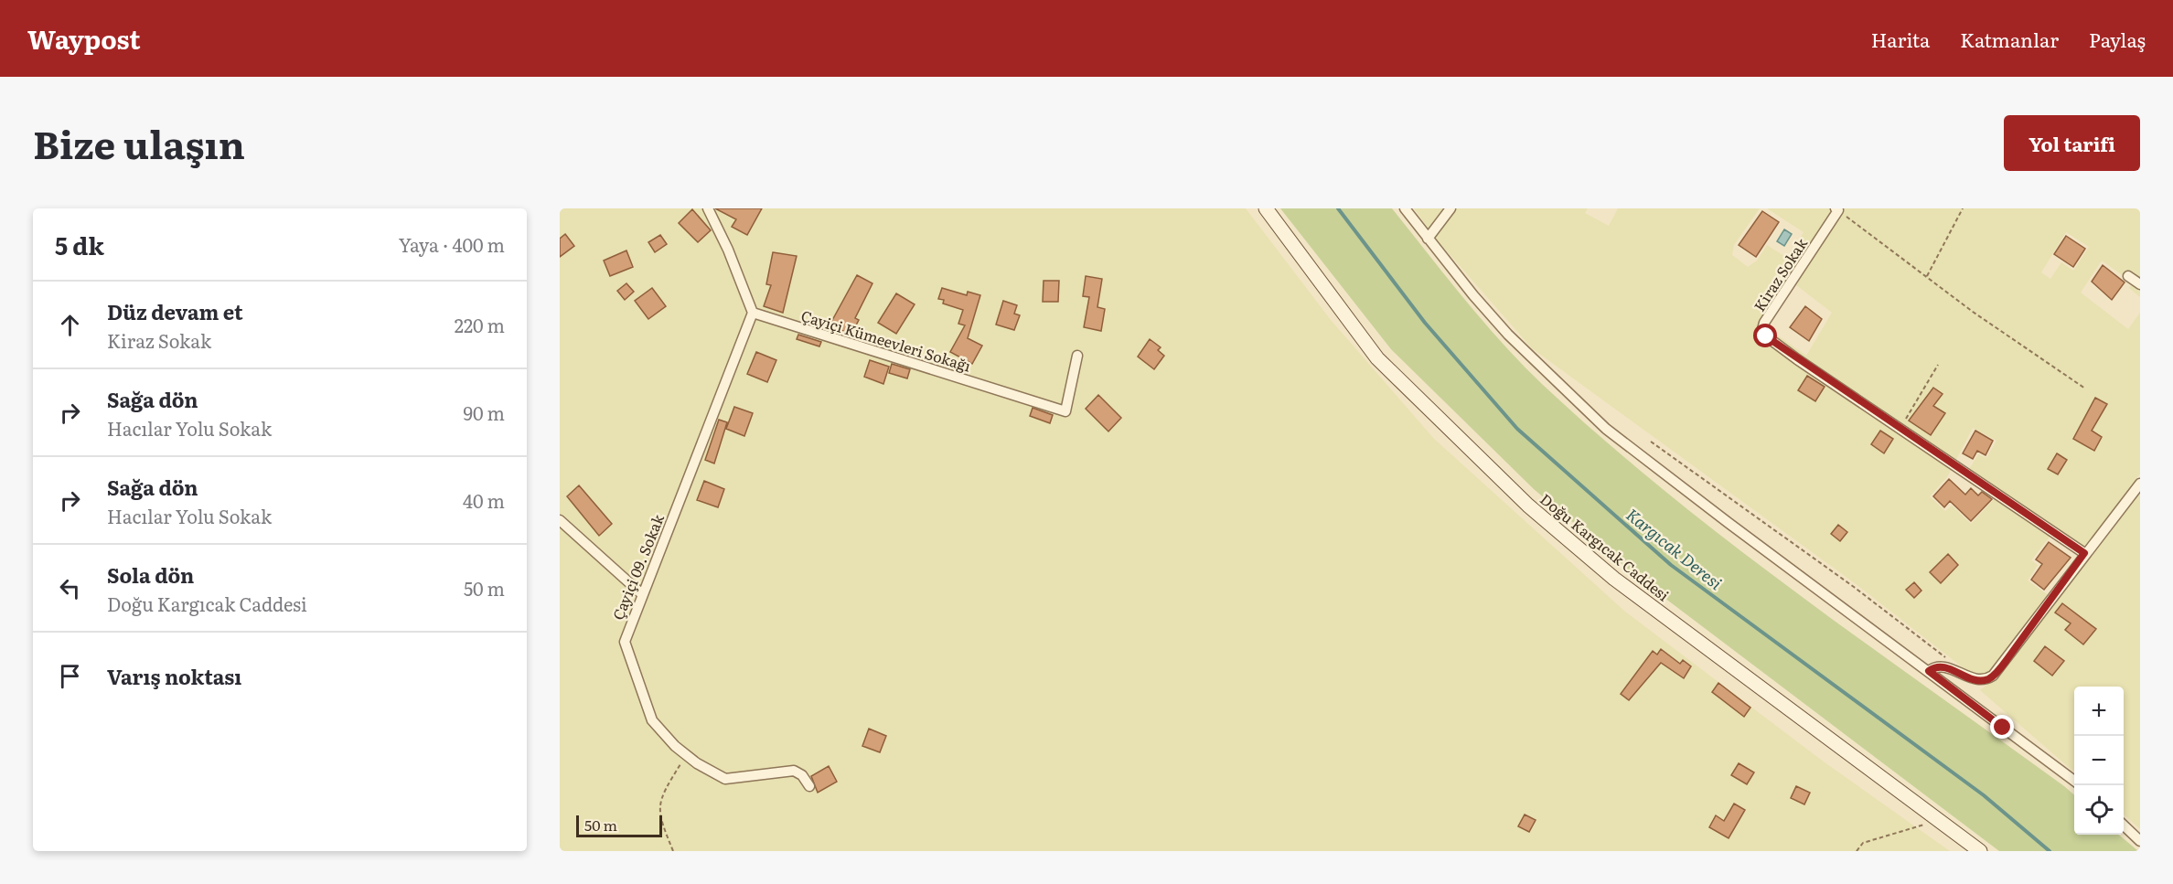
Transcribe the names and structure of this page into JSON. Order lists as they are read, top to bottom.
{
  "streets": {
    "street": [
      "Kiraz Sokak",
      "Çayiçi Kümeevleri Sokağı",
      "Doğu Kargıcak Caddesi",
      "Çayiçi 09. Sokak"
    ]
  },
  "crossings": [
    ["Çayiçi Kümeevleri Sokağı", "Çayiçi 09. Sokak"]
  ],
  "water": ["Kargıcak Deresi"],
  "scale_bar": "50 m",
  "page": {
    "header": "Waypost",
    "nav": ["Harita", "Katmanlar", "Paylaş"],
    "title": "Bize ulaşın",
    "buttons": "Yol tarifi",
    "heading": ["5 dk", "Yaya · 400 m"],
    "list": [
      ["Düz devam et", "Kiraz Sokak", "220 m"],
      ["Sağa dön", "Hacılar Yolu Sokak", "90 m"],
      ["Sağa dön", "Hacılar Yolu Sokak", "40 m"],
      ["Sola dön", "Doğu Kargıcak Caddesi", "50 m"],
      "Varış noktası"
    ],
    "map_buttons": ["+", "−"],
    "scale": "50 m"
  }
}
